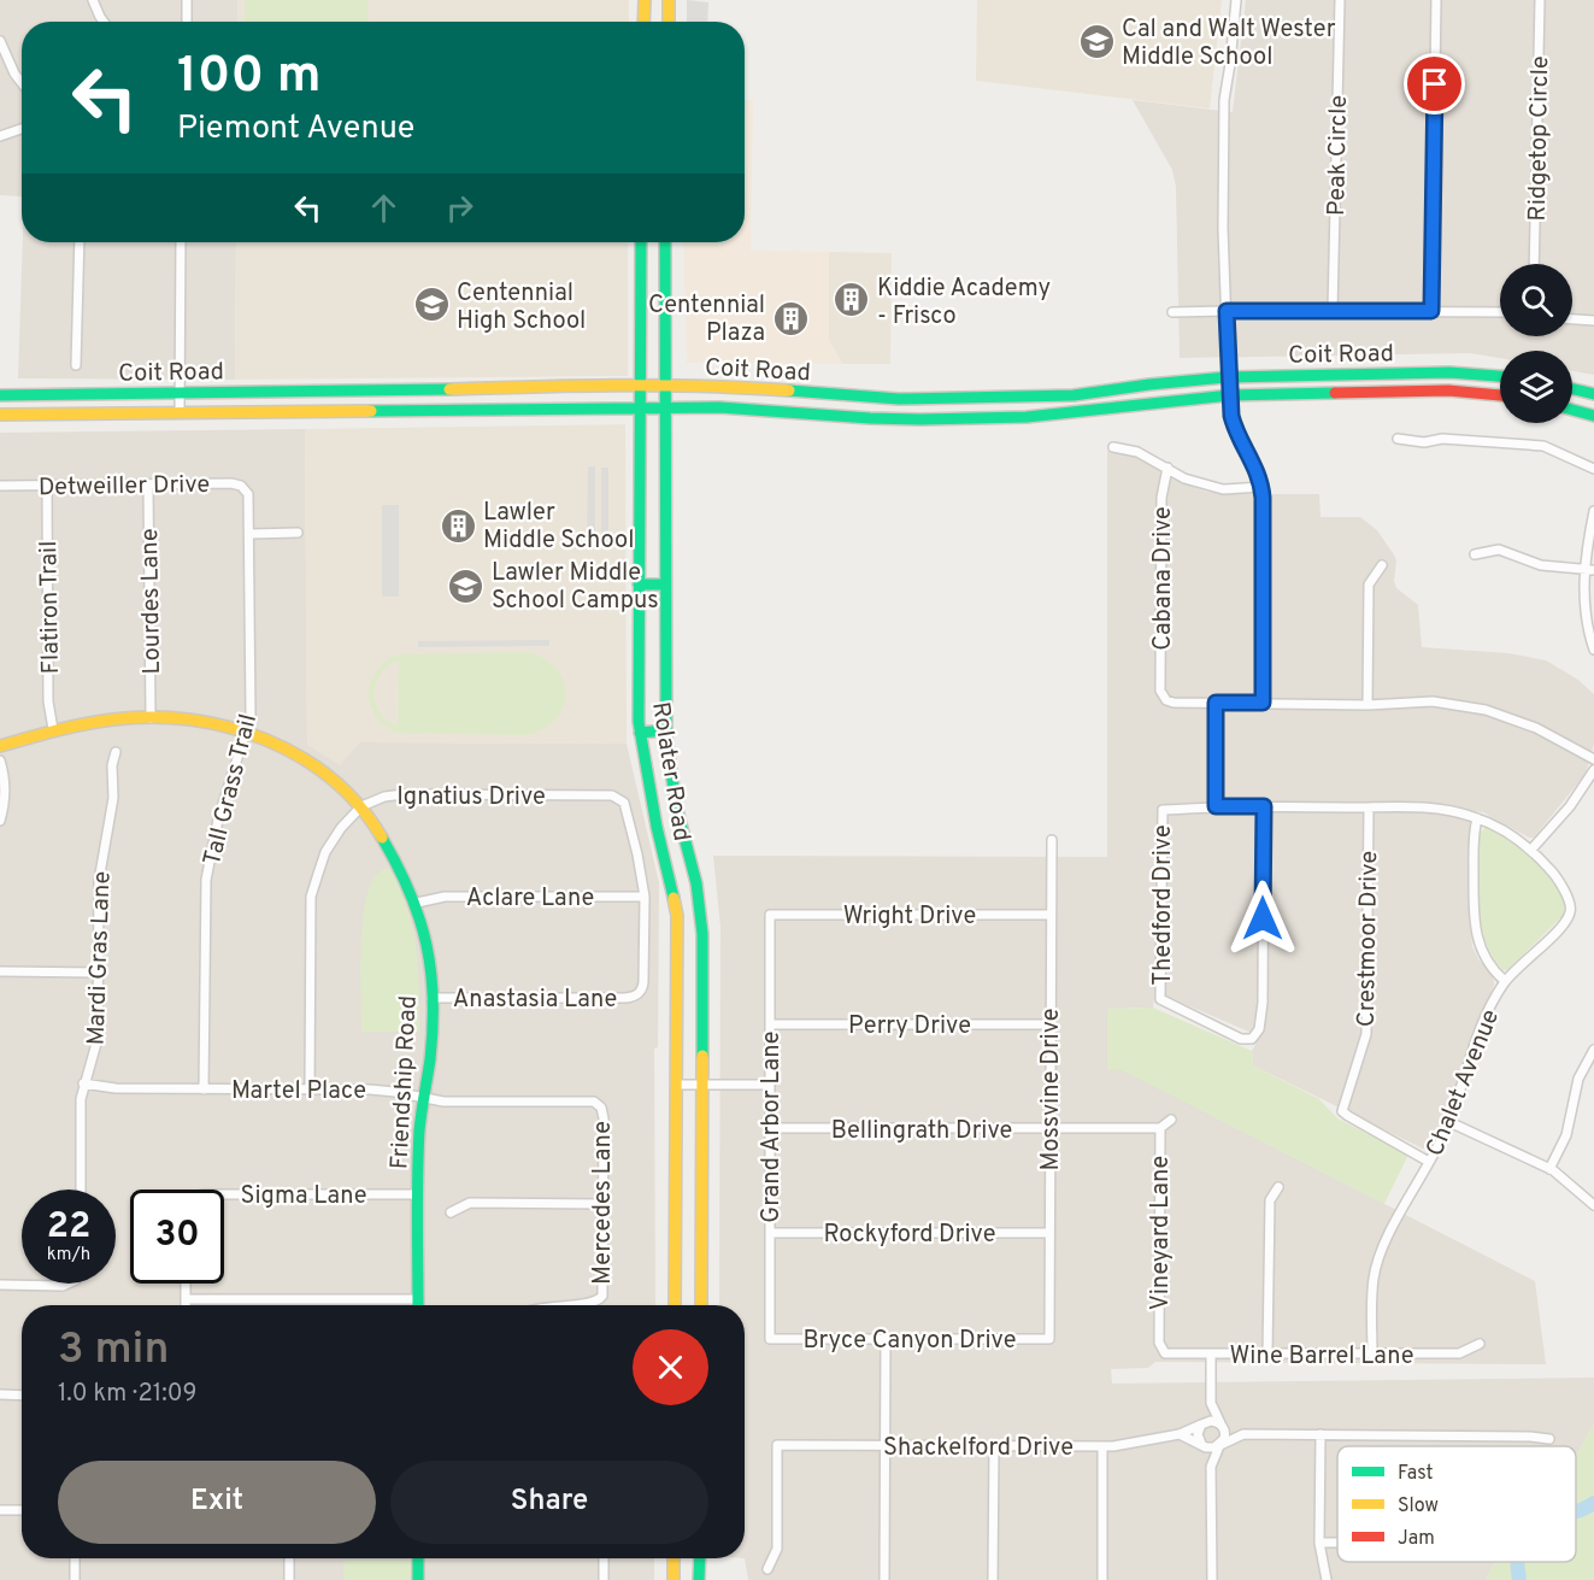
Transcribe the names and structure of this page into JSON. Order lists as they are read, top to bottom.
{
  "streets": {
    "main road": ["Coit Road", "Rolater Road", "Friendship Road"],
    "street": [
      "Ridgetop Circle",
      "Peak Circle",
      "Detweiller Drive",
      "Cabana Drive",
      "Lourdes Lane",
      "Flatiron Trail",
      "Tall Grass Trail",
      "Ignatius Drive",
      "Aclare Lane",
      "Thedford Drive",
      "Wright Drive",
      "Crestmoor Drive",
      "Mardi Gras Lane",
      "Anastasia Lane",
      "Perry Drive",
      "Chalet Avenue",
      "Martel Place",
      "Mossvine Drive",
      "Grand Arbor Lane",
      "Bellingrath Drive",
      "Sigma Lane",
      "Mercedes Lane",
      "Rockyford Drive",
      "Vineyard Lane",
      "Bryce Canyon Drive",
      "Wine Barrel Lane",
      "Shackelford Drive"
    ]
  },
  "crossings": [
    ["Coit Road", "Rolater Road"],
    ["Detweiller Drive", "Lourdes Lane"],
    ["Detweiller Drive", "Flatiron Trail"],
    ["Detweiller Drive", "Tall Grass Trail"],
    ["Lourdes Lane", "Friendship Road"],
    ["Flatiron Trail", "Friendship Road"],
    ["Tall Grass Trail", "Friendship Road"],
    ["Tall Grass Trail", "Martel Place"],
    ["Ignatius Drive", "Aclare Lane"],
    ["Ignatius Drive", "Anastasia Lane"],
    ["Ignatius Drive", "Friendship Road"],
    ["Ignatius Drive", "Martel Place"],
    ["Aclare Lane", "Anastasia Lane"],
    ["Aclare Lane", "Friendship Road"],
    ["Wright Drive", "Mossvine Drive"],
    ["Wright Drive", "Grand Arbor Lane"],
    ["Crestmoor Drive", "Chalet Avenue"],
    ["Mardi Gras Lane", "Martel Place"],
    ["Anastasia Lane", "Friendship Road"],
    ["Perry Drive", "Mossvine Drive"],
    ["Perry Drive", "Grand Arbor Lane"],
    ["Friendship Road", "Martel Place"],
    ["Friendship Road", "Sigma Lane"],
    ["Chalet Avenue", "Wine Barrel Lane"],
    ["Martel Place", "Mercedes Lane"],
    ["Mossvine Drive", "Bellingrath Drive"],
    ["Mossvine Drive", "Rockyford Drive"],
    ["Mossvine Drive", "Bryce Canyon Drive"],
    ["Grand Arbor Lane", "Bellingrath Drive"],
    ["Grand Arbor Lane", "Rockyford Drive"],
    ["Grand Arbor Lane", "Bryce Canyon Drive"],
    ["Bellingrath Drive", "Vineyard Lane"],
    ["Vineyard Lane", "Wine Barrel Lane"]
  ],
  "places": {
    "school or university": ["Cal and Walt Wester Middle School", "Centennial High School", "Lawler Middle School Campus"],
    "building": ["Kiddie Academy - Frisco", "Centennial Plaza", "Lawler Middle School"]
  },
  "legend": ["Fast", "Slow", "Jam"],
  "page": {
    "turn": ["100 m", "Piemont Avenue"],
    "speed": "22 km/h",
    "limit": "30",
    "heading": ["3 min", "1.0 km · 21:09"],
    "buttons": ["Exit", "Share"]
  }
}
